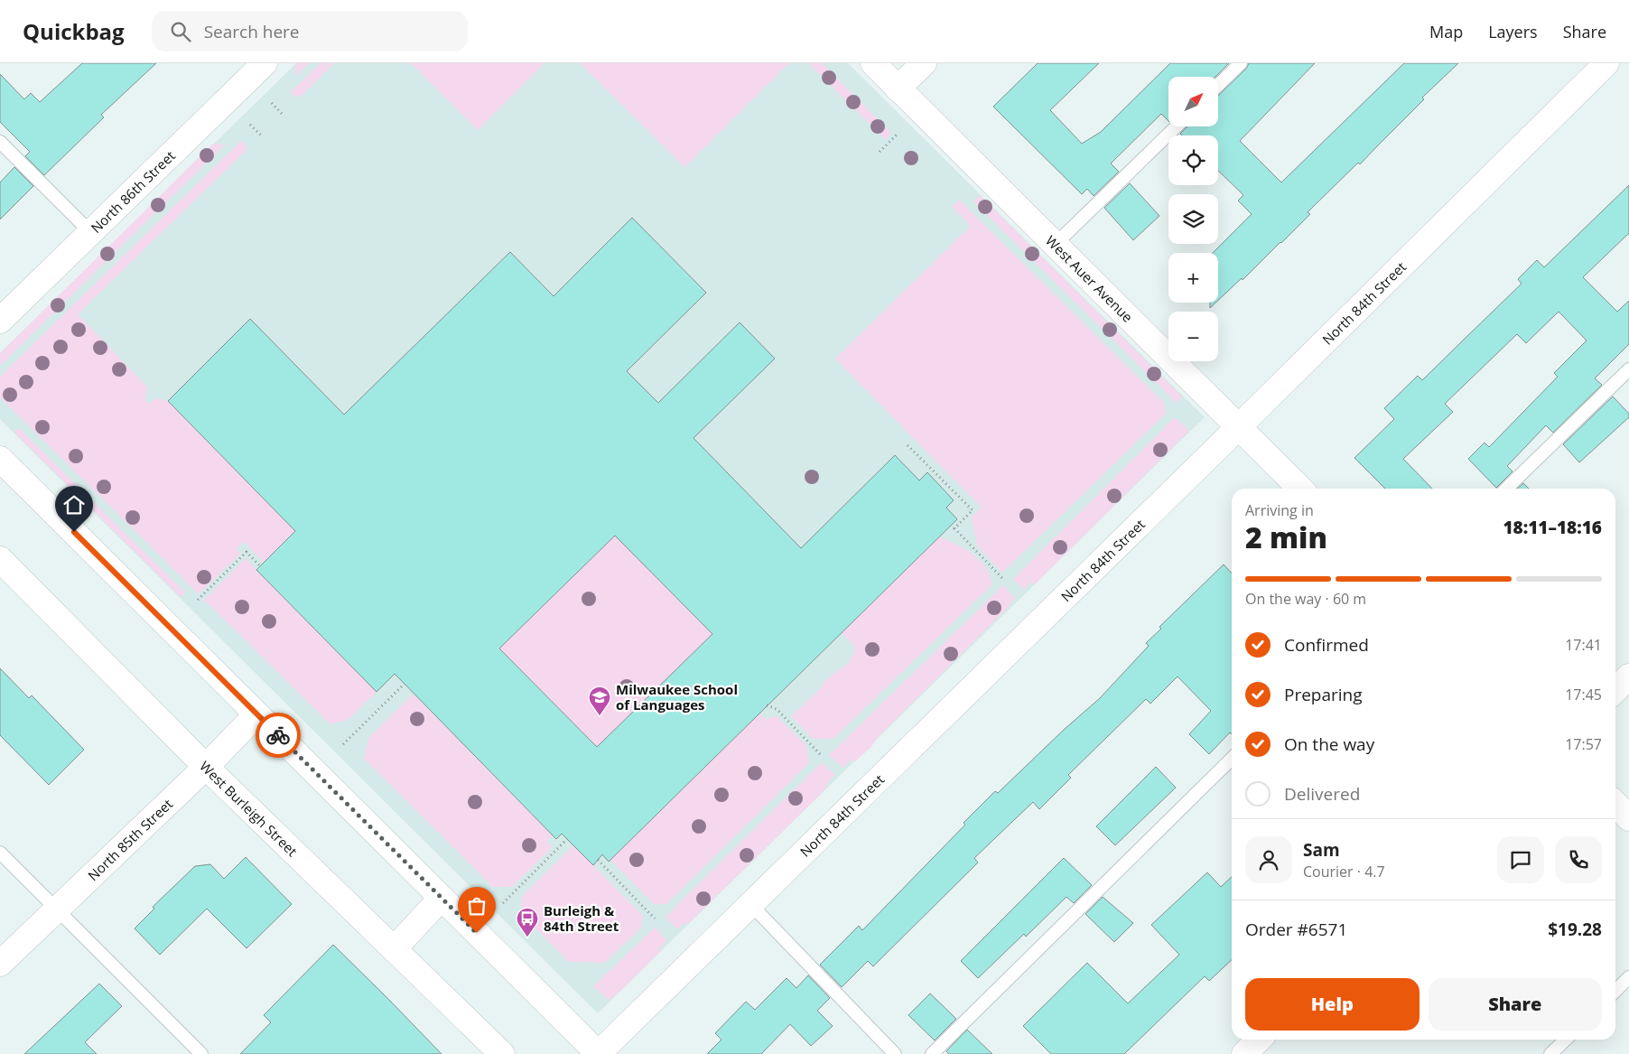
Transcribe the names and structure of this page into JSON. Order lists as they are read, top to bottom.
{
  "streets": {
    "street": [
      "North 86th Street",
      "West Auer Avenue",
      "North 84th Street",
      "West Burleigh Street",
      "North 85th Street"
    ]
  },
  "crossings": [
    ["West Auer Avenue", "North 84th Street"],
    ["West Burleigh Street", "North 85th Street"]
  ],
  "places": {
    "school or university": ["Milwaukee School of Languages"],
    "bus stop": ["Burleigh & 84th Street"]
  },
  "north": "top right",
  "page": {
    "header": "Quickbag",
    "search": "Search here",
    "nav": ["Map", "Layers", "Share"],
    "map_buttons": ["+", "−"],
    "heading": ["2 min", "Arriving in", "18:11–18:16"],
    "panel": [
      "Sam",
      "Courier · 4.7",
      "Order #6571",
      "$19.28"
    ],
    "bar": "On the way · 60 m",
    "list": [
      ["Confirmed", "17:41"],
      ["Preparing", "17:45"],
      ["On the way", "17:57"],
      "Delivered"
    ],
    "buttons": ["Help", "Share"]
  }
}
